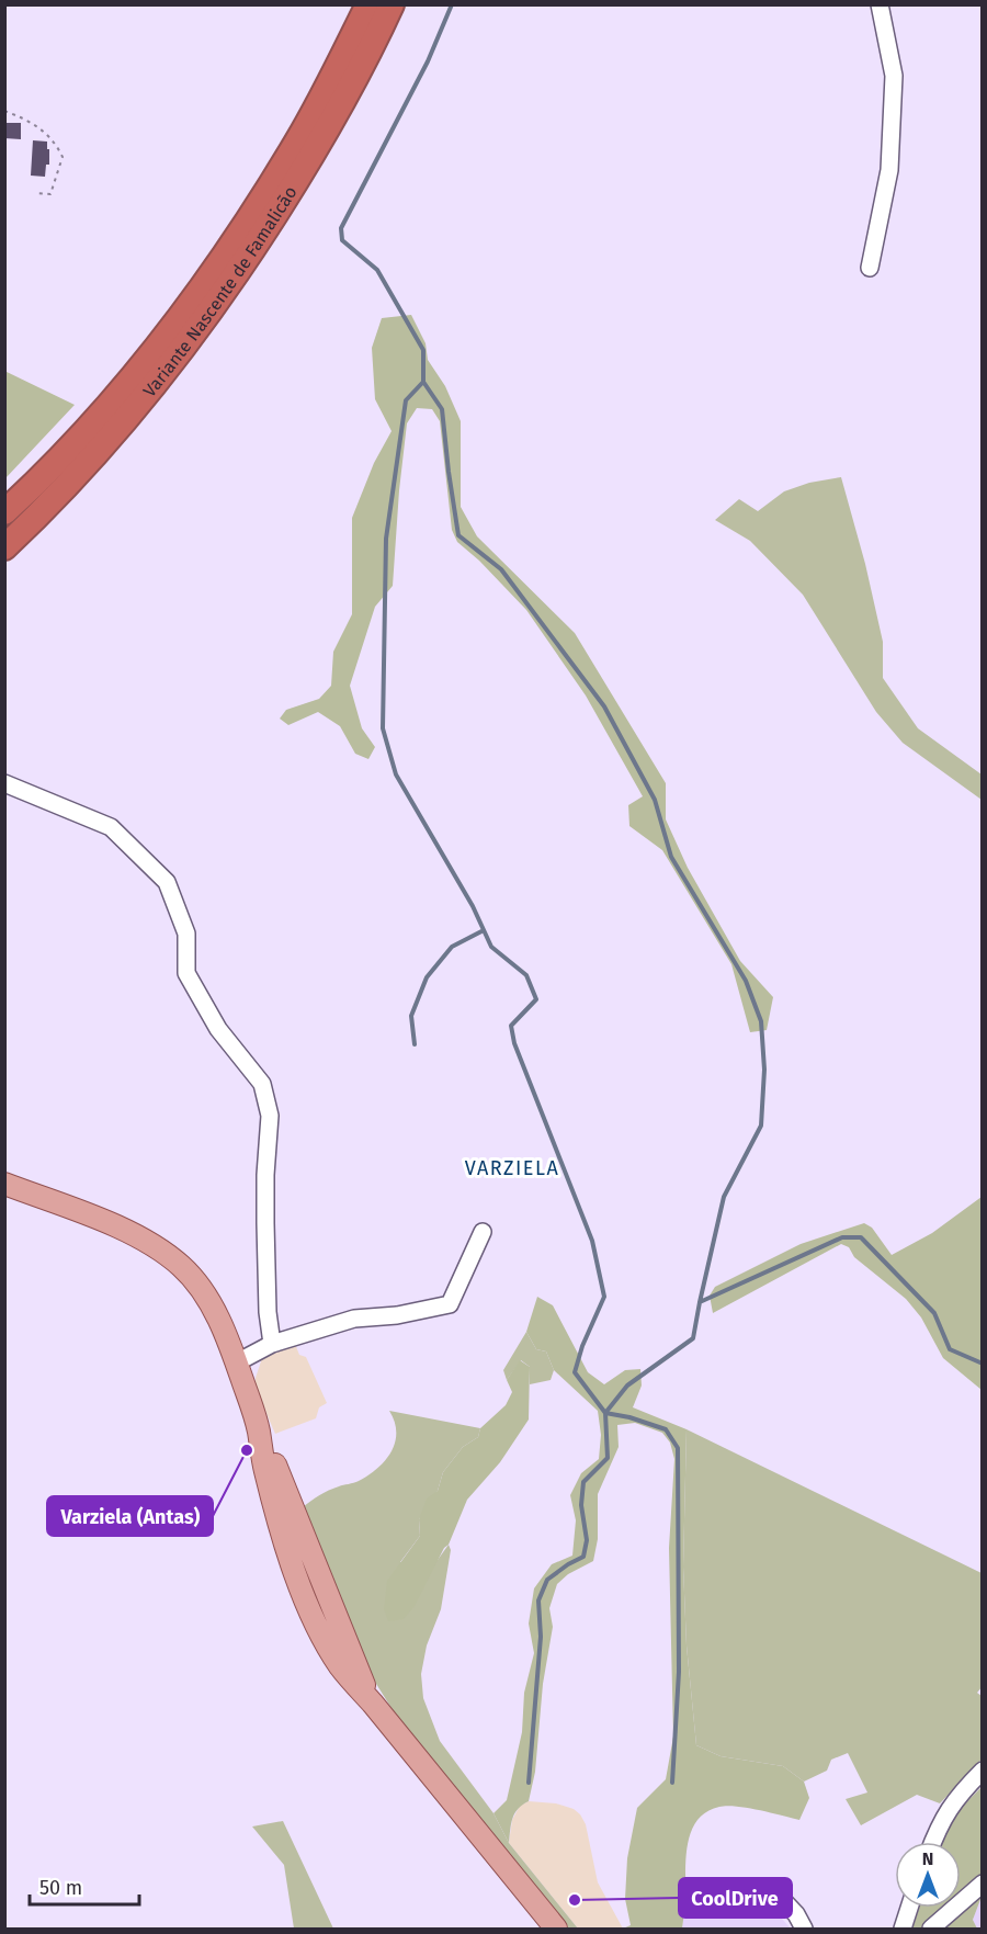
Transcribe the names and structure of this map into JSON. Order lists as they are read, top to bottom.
{
  "streets": {
    "highway": ["Variante Nascente de Famalicão"]
  },
  "districts": ["VARZIELA"],
  "places": ["Varziela (Antas)", "CoolDrive"],
  "scale_bar": "50 m",
  "north": "top"
}
